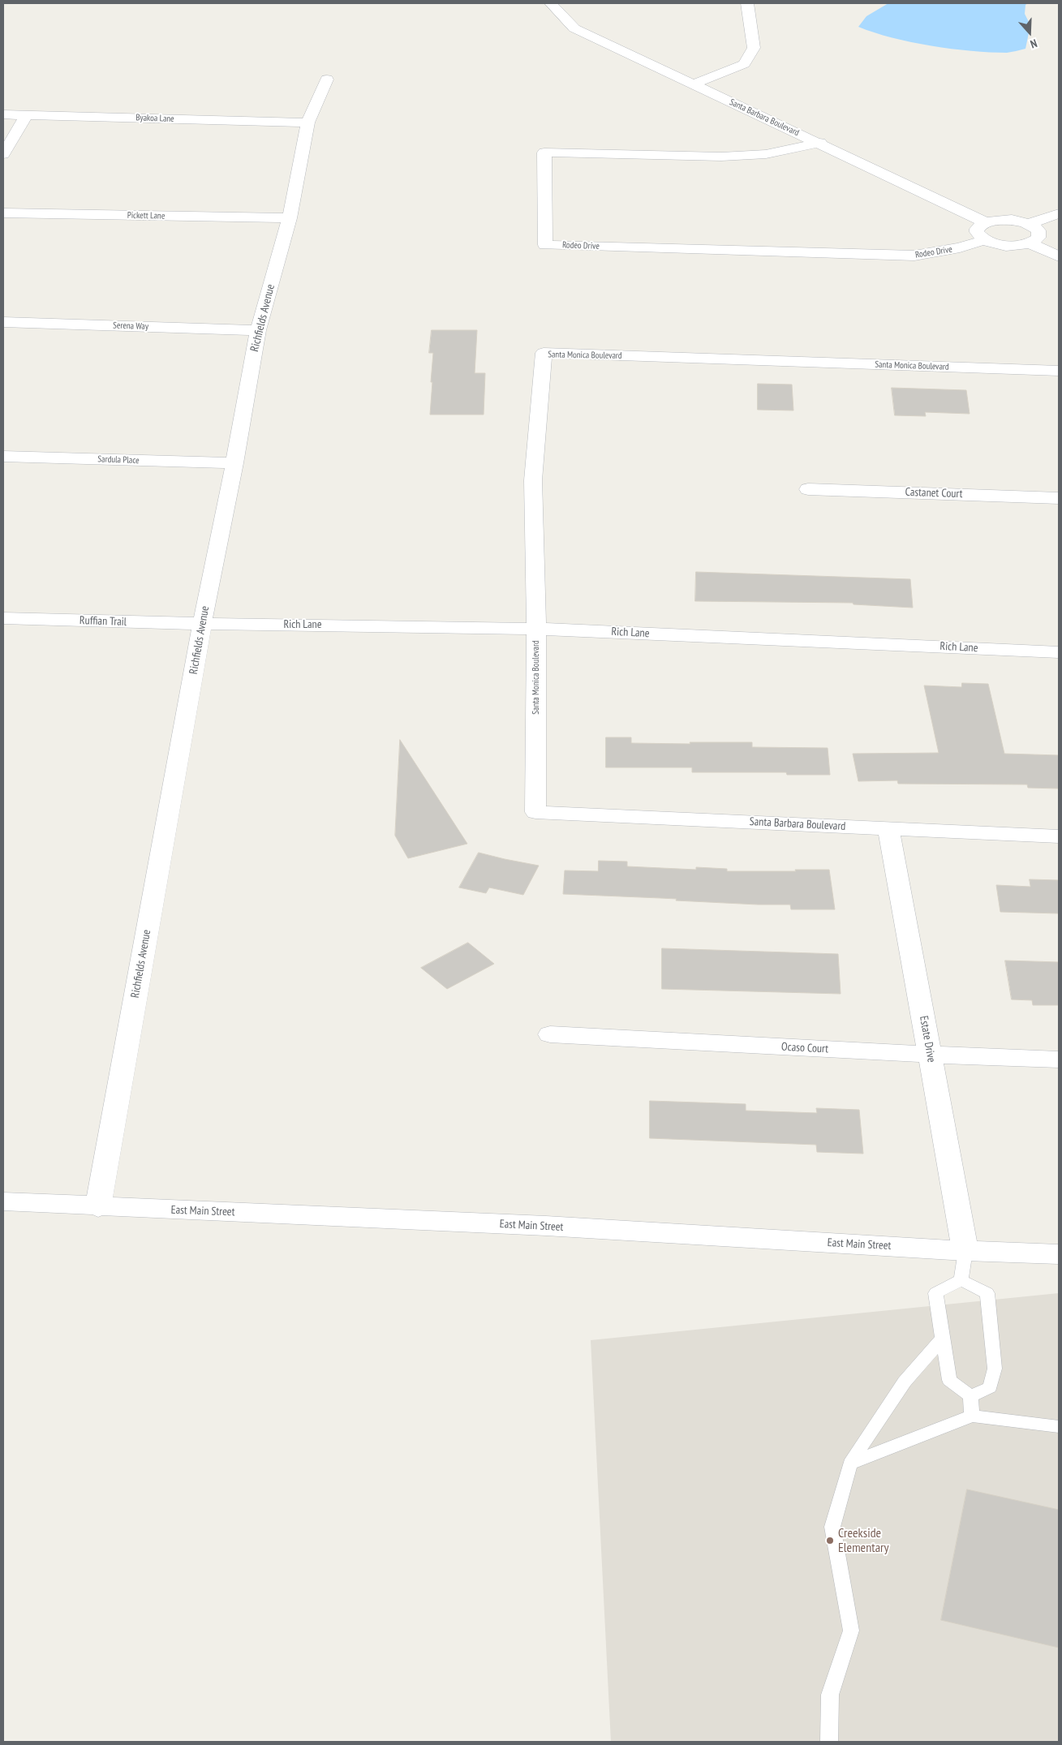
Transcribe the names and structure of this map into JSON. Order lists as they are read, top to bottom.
{
  "streets": {
    "street": [
      "Santa Barbara Boulevard",
      "Byakoa Lane",
      "Pickett Lane",
      "Rodeo Drive",
      "Richfields Avenue",
      "Serena Way",
      "Santa Monica Boulevard",
      "Sardula Place",
      "Castanet Court",
      "Ruffian Trail",
      "Rich Lane",
      "Estate Drive",
      "Ocaso Court",
      "East Main Street"
    ]
  },
  "crossings": [
    ["Santa Barbara Boulevard", "Rodeo Drive"],
    ["Santa Barbara Boulevard", "Santa Monica Boulevard"],
    ["Santa Barbara Boulevard", "Estate Drive"],
    ["Byakoa Lane", "Richfields Avenue"],
    ["Pickett Lane", "Richfields Avenue"],
    ["Richfields Avenue", "Serena Way"],
    ["Richfields Avenue", "Sardula Place"],
    ["Richfields Avenue", "Ruffian Trail"],
    ["Richfields Avenue", "Rich Lane"],
    ["Richfields Avenue", "East Main Street"],
    ["Santa Monica Boulevard", "Rich Lane"],
    ["Ruffian Trail", "Rich Lane"],
    ["Estate Drive", "Ocaso Court"],
    ["Estate Drive", "East Main Street"]
  ],
  "places": ["Creekside Elementary"],
  "north": "bottom"
}
